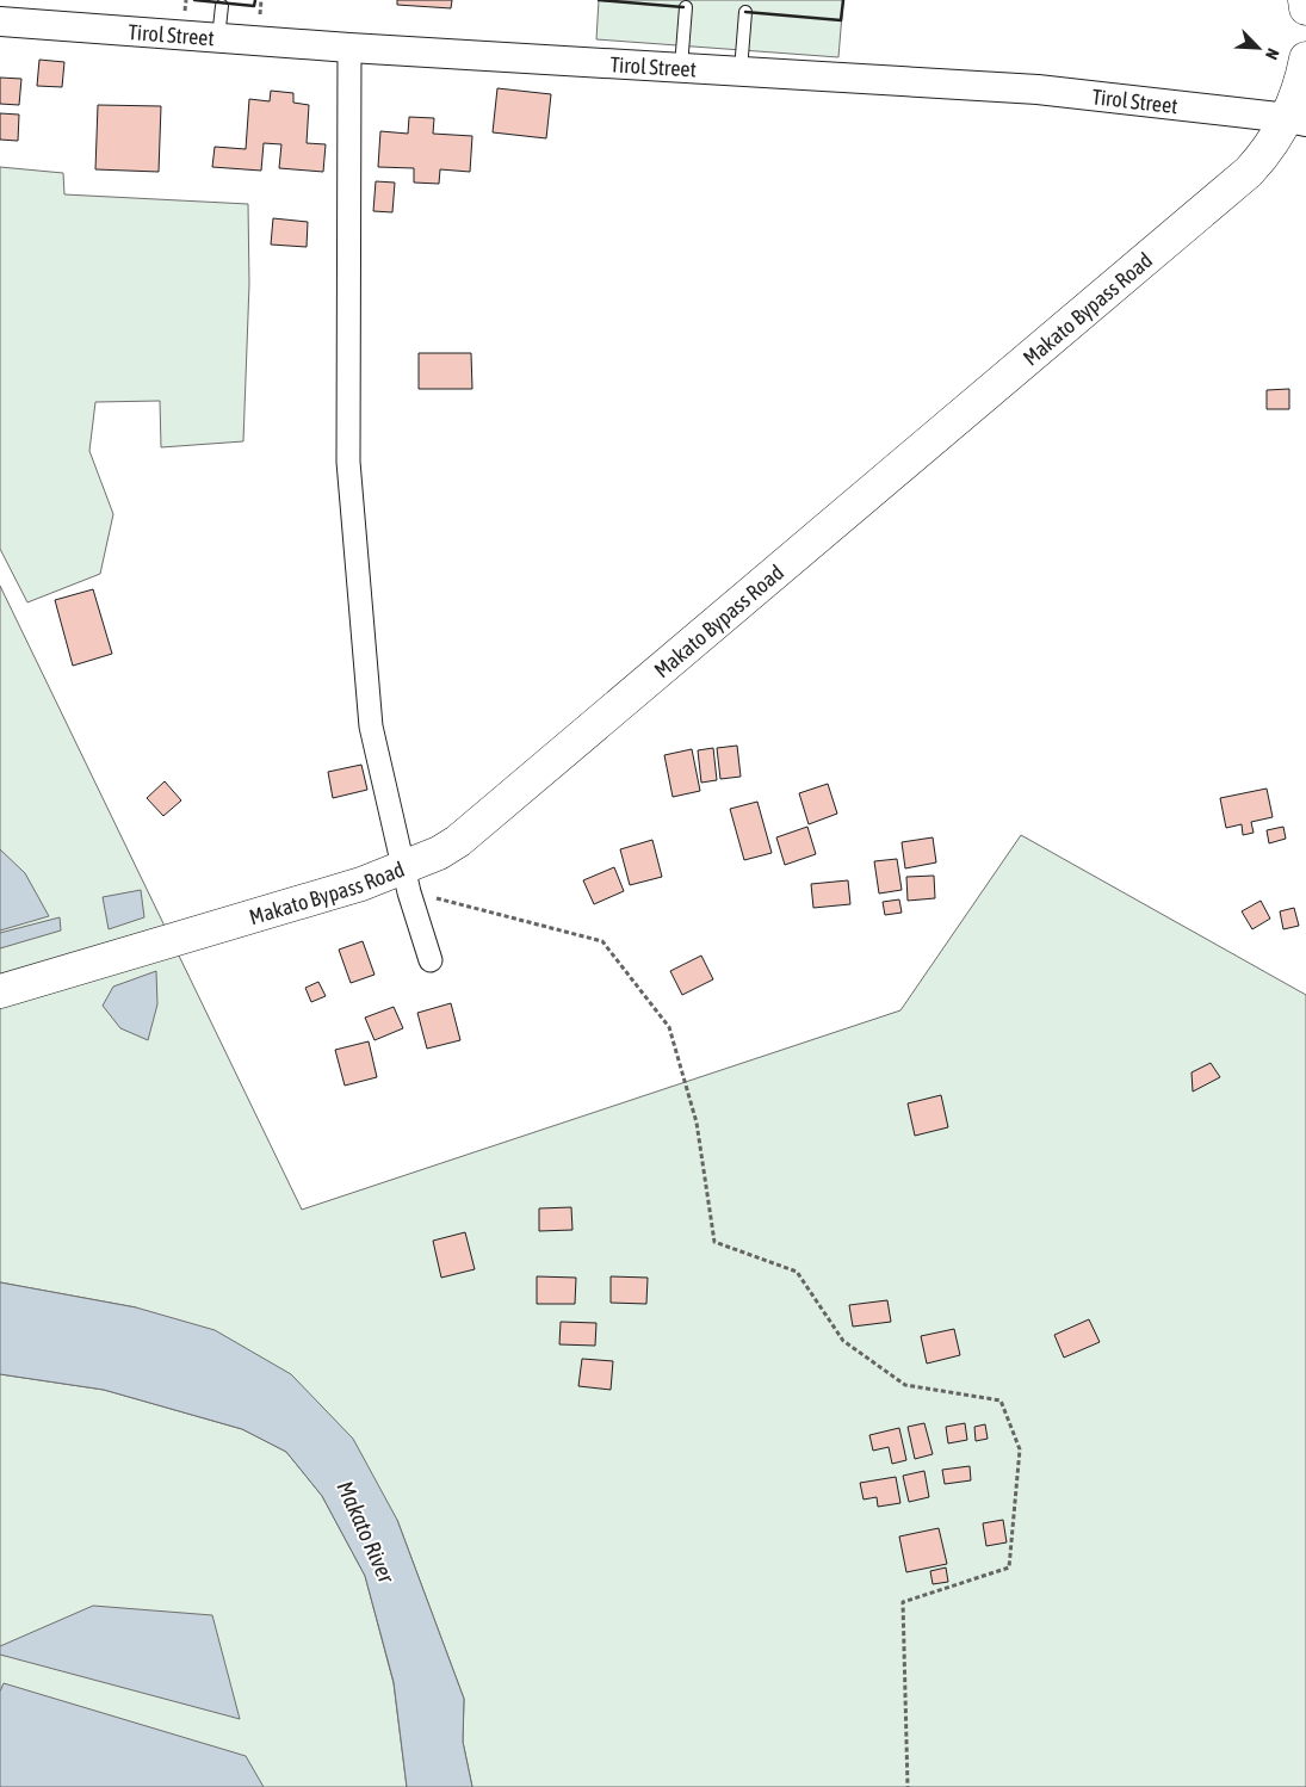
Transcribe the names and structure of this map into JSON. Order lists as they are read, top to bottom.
{
  "streets": {
    "main road": ["Makato Bypass Road"],
    "street": ["Tirol Street"]
  },
  "crossings": [
    ["Tirol Street", "Makato Bypass Road"]
  ],
  "water": ["Makato River"],
  "north": "bottom right"
}
